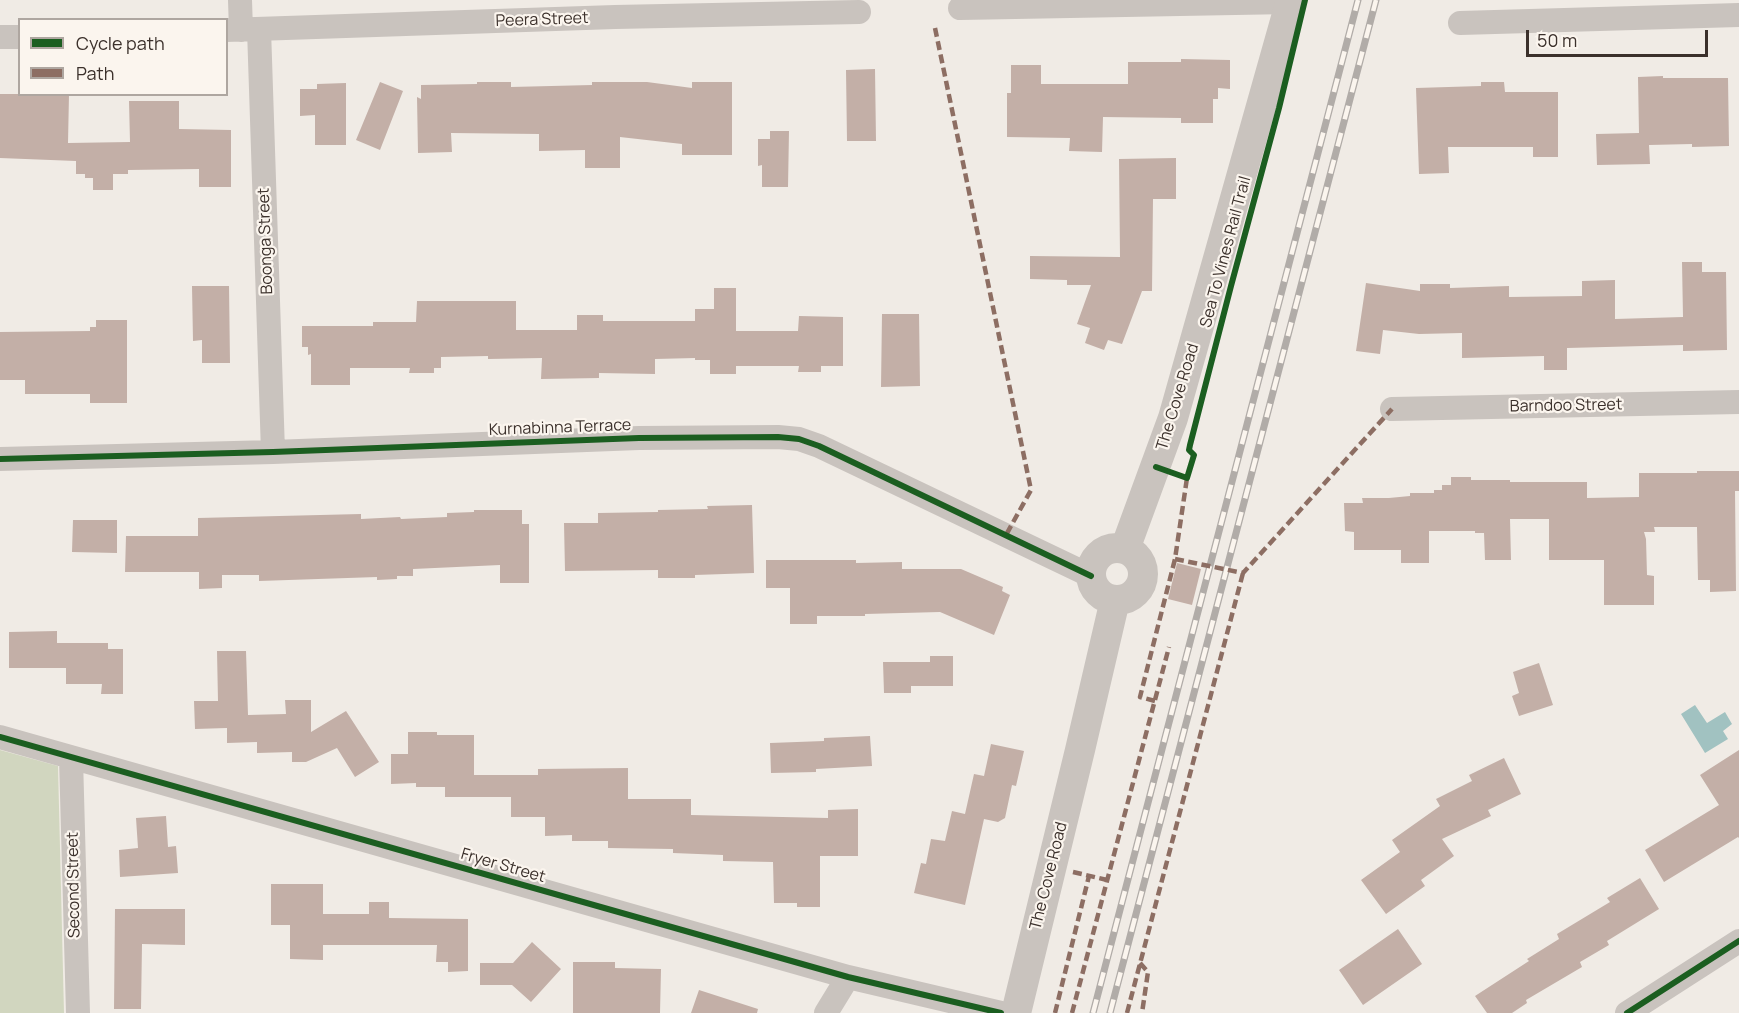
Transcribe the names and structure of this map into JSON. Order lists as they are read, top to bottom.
{
  "streets": {
    "street": [
      "Peera Street",
      "Boonga Street",
      "The Cove Road",
      "Barndoo Street",
      "Kurnabinna Terrace",
      "Fryer Street",
      "Second Street"
    ],
    "cycle path": ["Sea To Vines Rail Trail"]
  },
  "crossings": [
    ["Peera Street", "Boonga Street"],
    ["Boonga Street", "Kurnabinna Terrace"],
    ["The Cove Road", "Kurnabinna Terrace"],
    ["Fryer Street", "Second Street"]
  ],
  "legend": ["Cycle path", "Path"],
  "scale_bar": "50 m"
}
